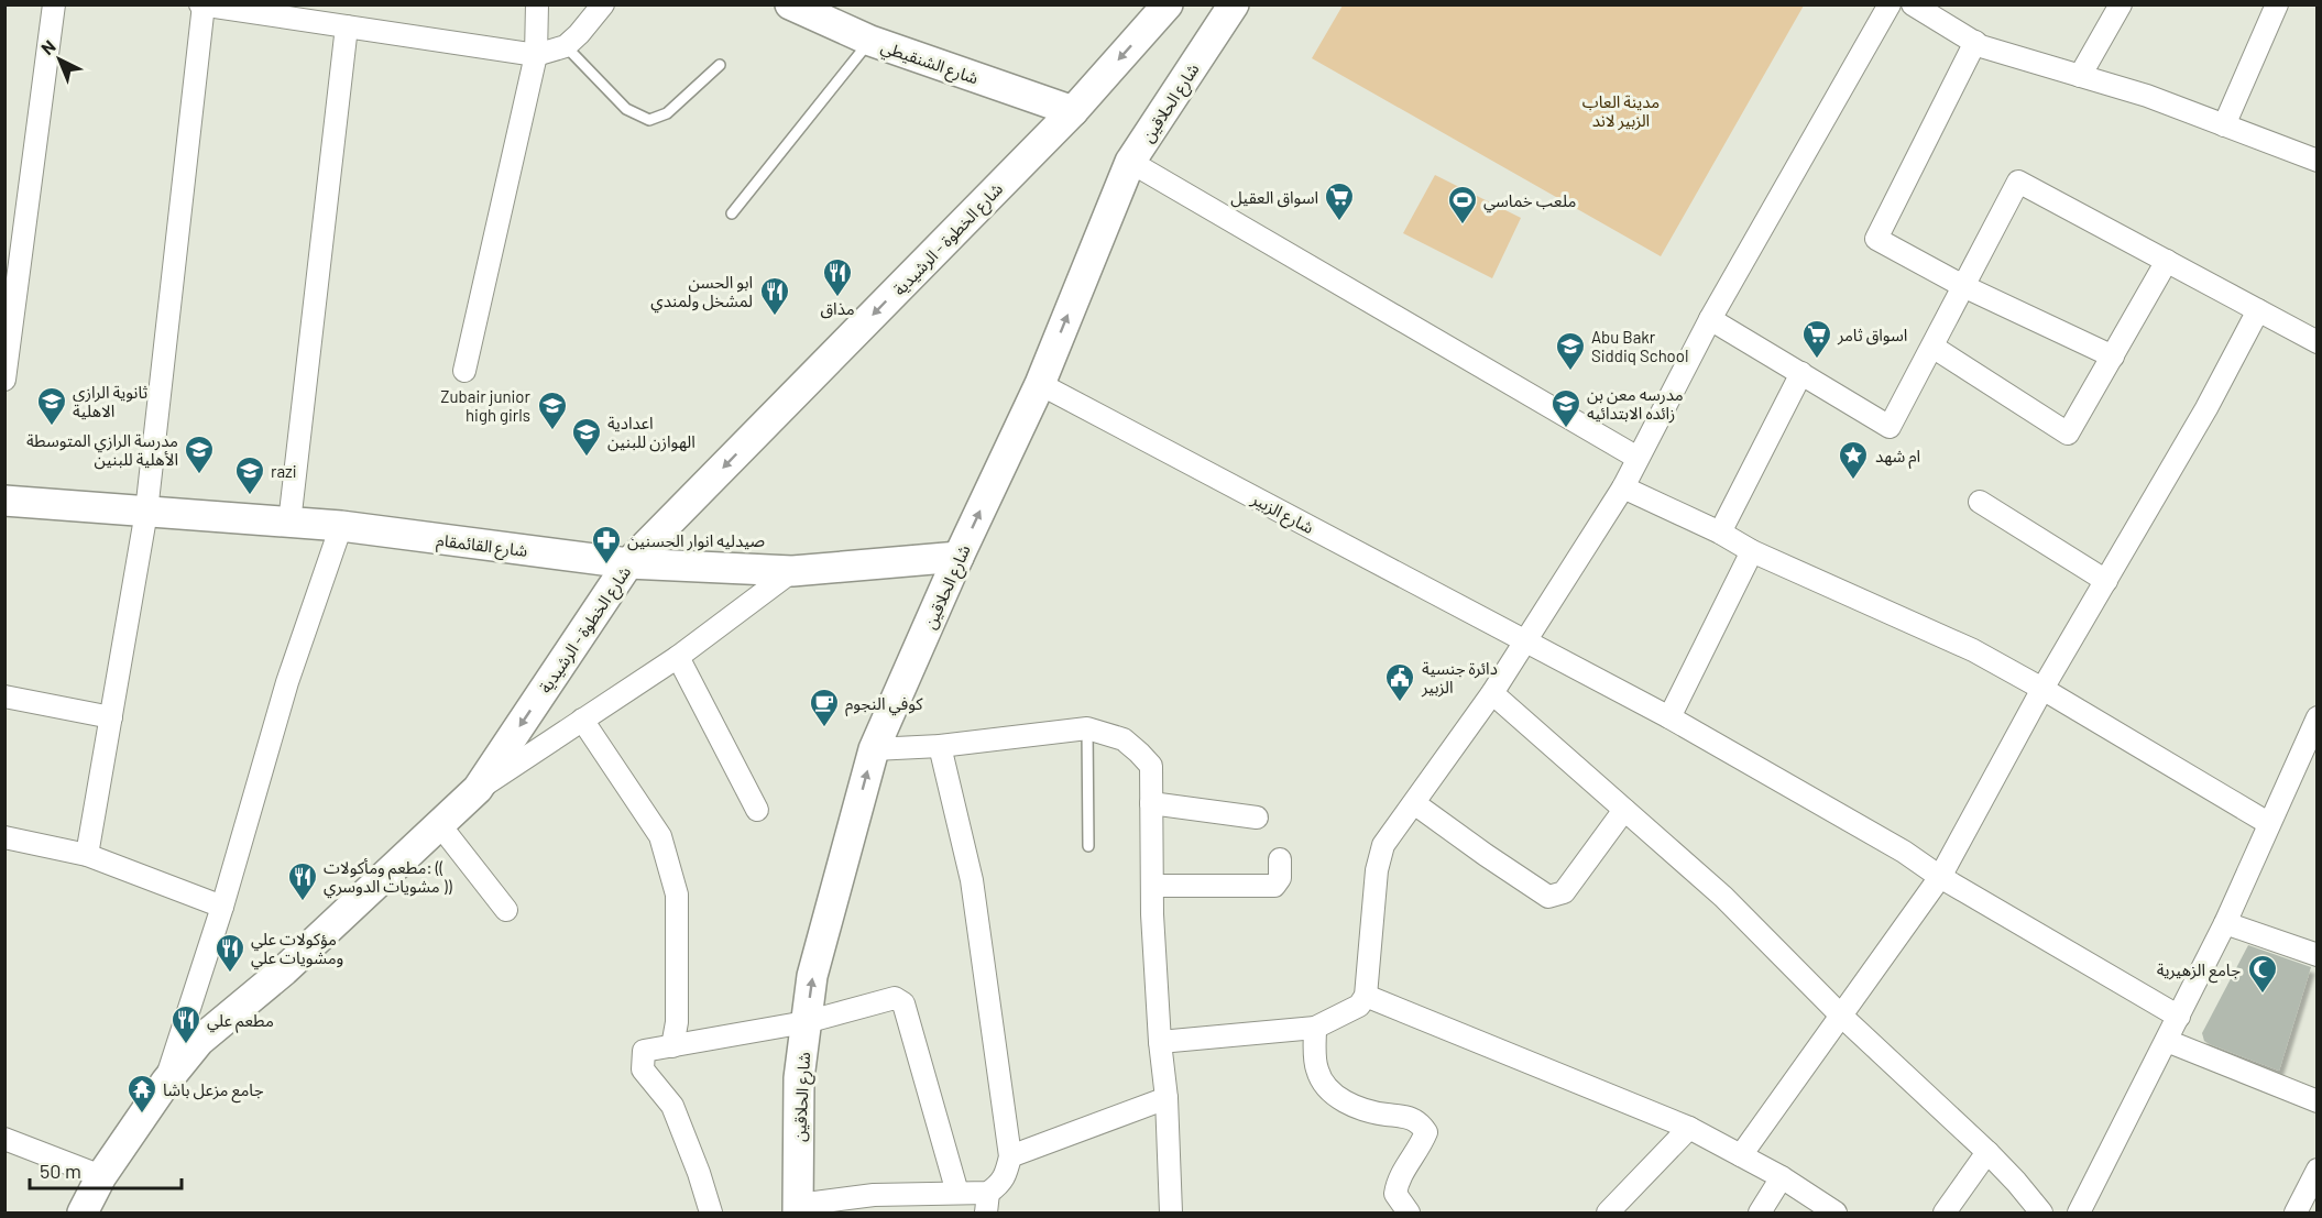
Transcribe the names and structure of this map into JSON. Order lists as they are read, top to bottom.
{
  "streets": {
    "main road": [
      "شارع الشنقيطي",
      "شارع الحلاقين",
      "شارع الخطوة - الرشيدية",
      "شارع القائمقام"
    ],
    "street": ["شارع الزبير"]
  },
  "crossings": [
    ["شارع الشنقيطي", "شارع الخطوة - الرشيدية"],
    ["شارع الحلاقين", "شارع الزبير"],
    ["شارع الحلاقين", "شارع القائمقام"],
    ["شارع الخطوة - الرشيدية", "شارع القائمقام"]
  ],
  "one_way": ["شارع الحلاقين", "شارع الخطوة - الرشيدية"],
  "parks": ["مدينة العاب الزبير لاند"],
  "places": {
    "supermarket": ["اسواق العقيل", "اسواق ثامر"],
    "sports": ["ملعب خماسي"],
    "restaurant": [
      "مذاق",
      "ابو الحسن لمشخل ولمندي",
      "مطعم ومأكولات: (( مشويات الدوسري ))",
      "مؤكولات علي ومشويات علي",
      "مطعم علي"
    ],
    "school or university": [
      "Abu Bakr Siddiq School",
      "ثانوية الرازي الاهلية",
      "مدرسه معن بن زائده الابتدائيه",
      "Zubair junior high girls",
      "اعدادية الهوازن للبنين",
      "مدرسة الرازي المتوسطة الأهلية للبنين",
      "razi"
    ],
    "place": ["ام شهد"],
    "pharmacy": ["صيدليه انوار الحسنين"],
    "public building": ["دائرة جنسية الزبير"],
    "cafe": ["كوفي النجوم"],
    "mosque": ["جامع الزهيرية"],
    "temple": ["جامع مزعل باشا"]
  },
  "scale_bar": "50 m",
  "north": "top left"
}
